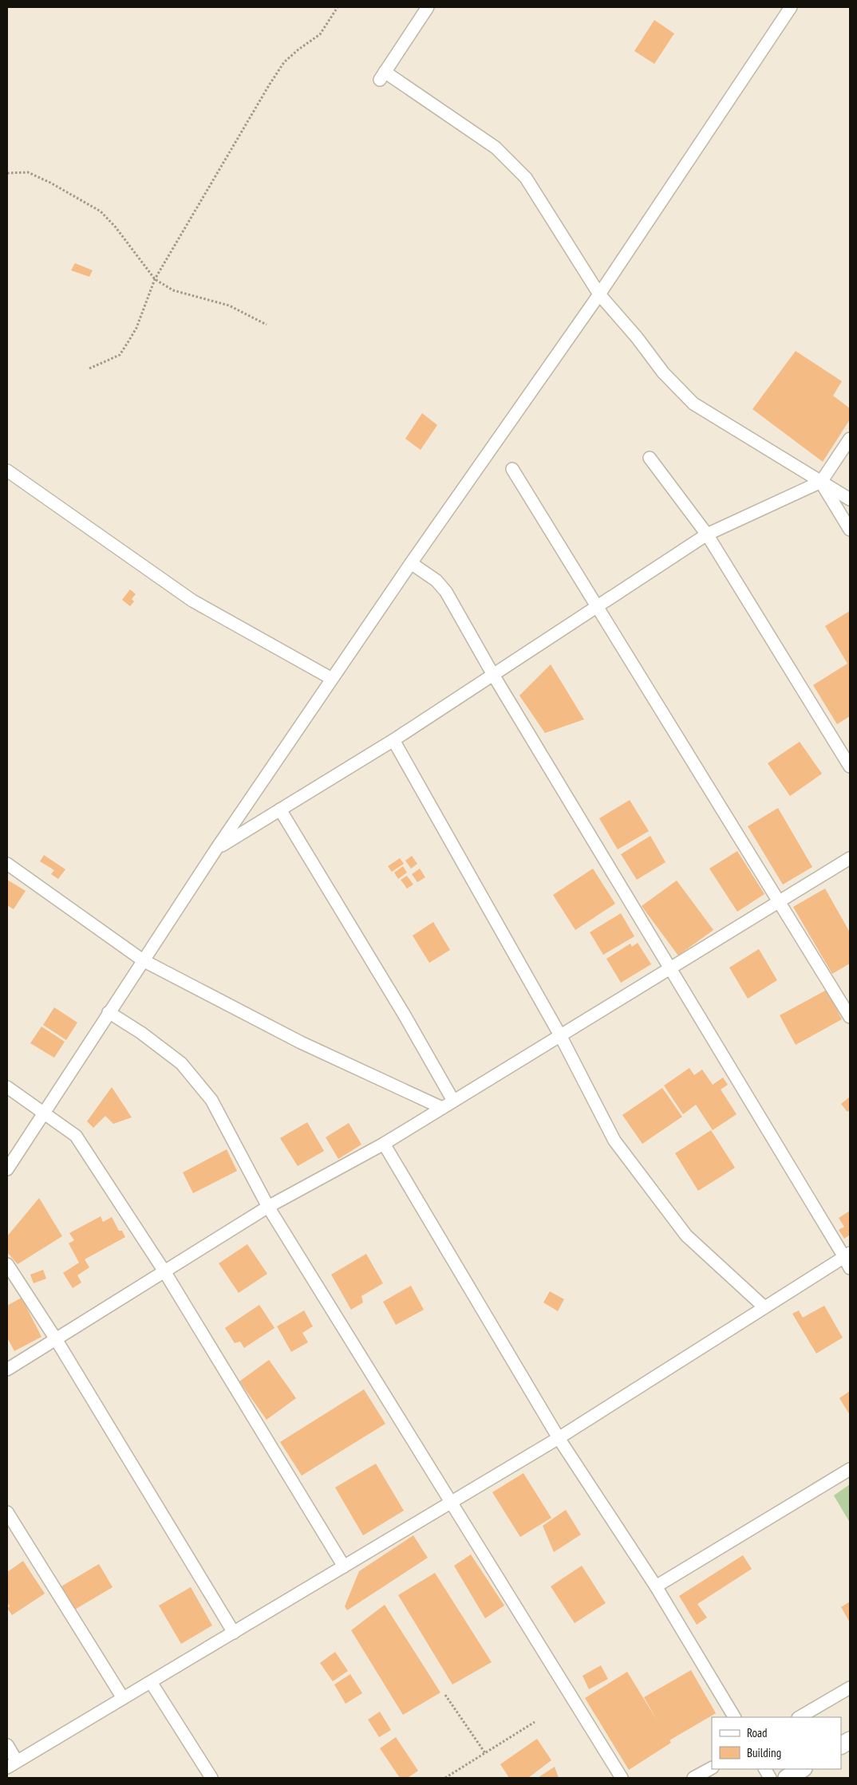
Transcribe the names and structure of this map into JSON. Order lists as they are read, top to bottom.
{
  "legend": ["Road", "Building"]
}
